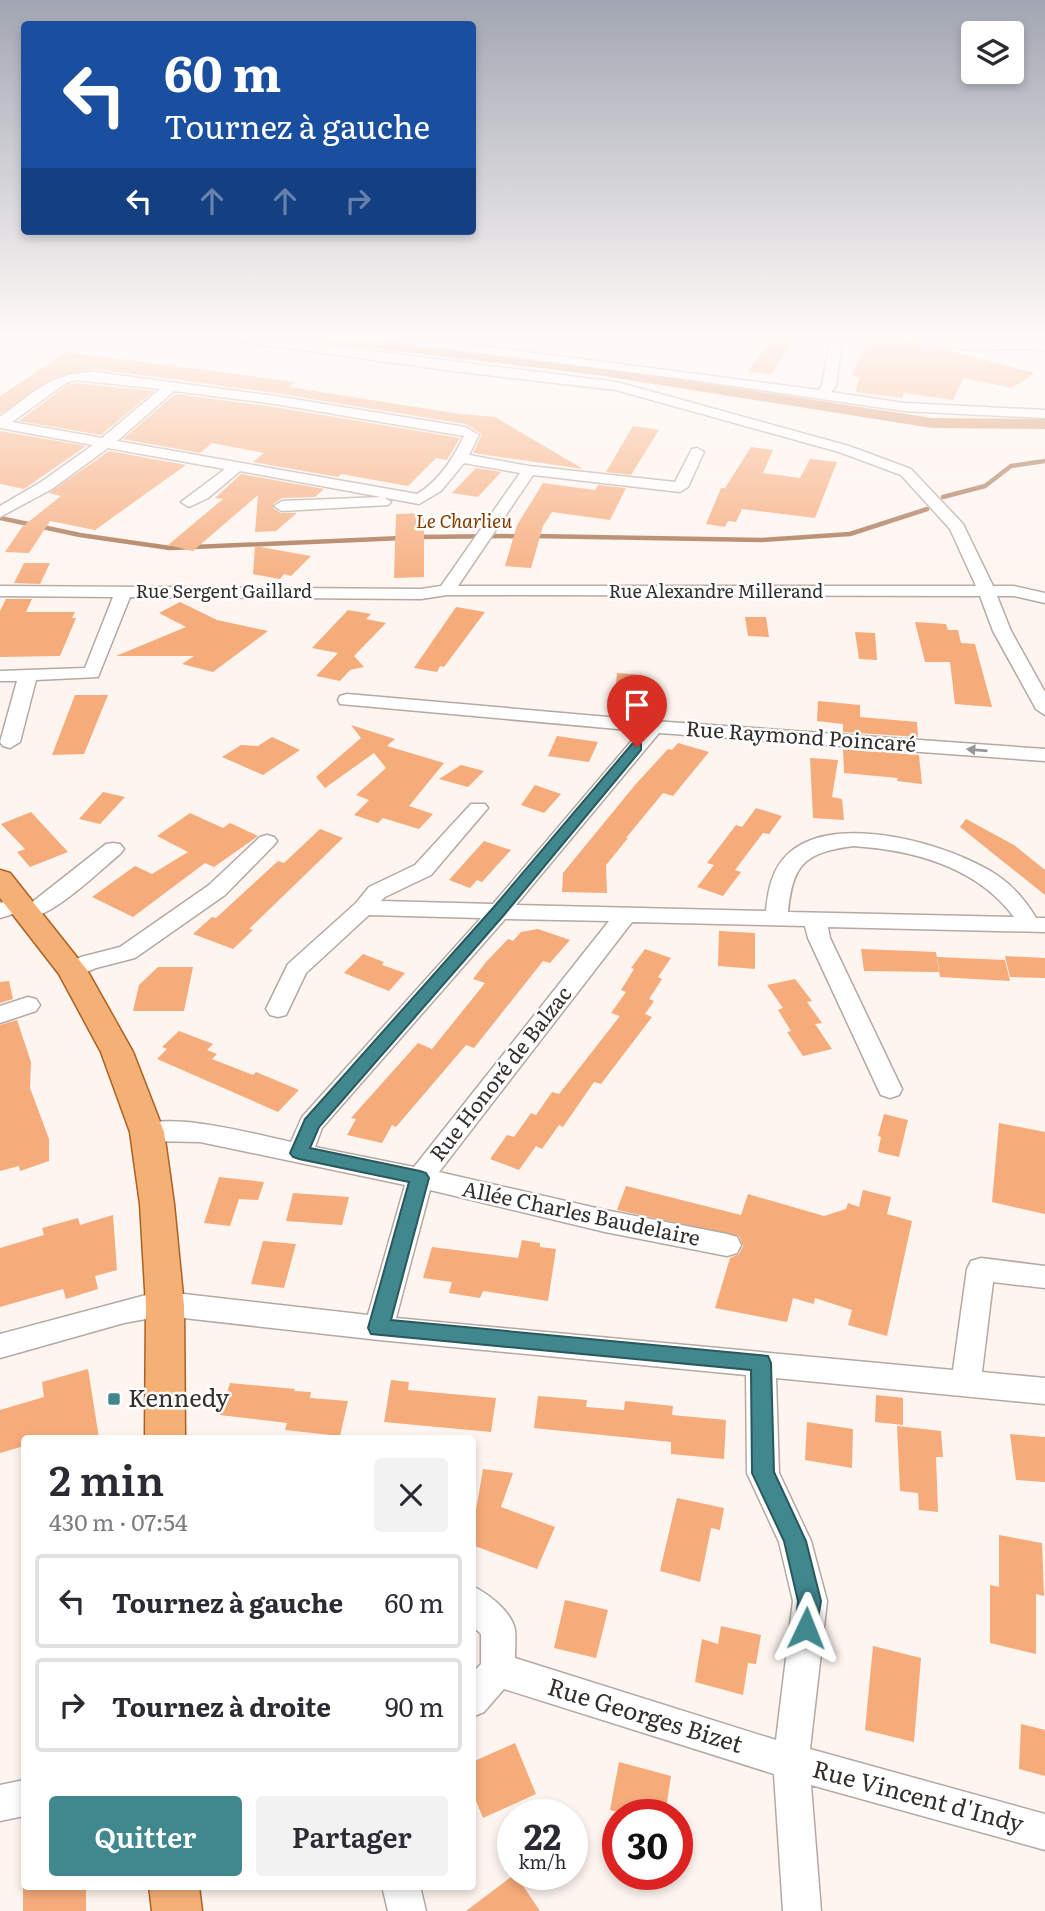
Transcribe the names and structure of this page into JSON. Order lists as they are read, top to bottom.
{
  "streets": {
    "street": [
      "Rue Sergent Gaillard",
      "Rue Alexandre Millerand",
      "Rue Raymond Poincaré",
      "Rue Honoré de Balzac",
      "Allée Charles Baudelaire",
      "Rue Georges Bizet",
      "Rue Vincent d'Indy"
    ]
  },
  "crossings": [
    ["Rue Sergent Gaillard", "Rue Alexandre Millerand"],
    ["Rue Honoré de Balzac", "Allée Charles Baudelaire"],
    ["Rue Georges Bizet", "Rue Vincent d'Indy"]
  ],
  "water": ["Le Charlieu"],
  "places": {
    "transit": ["Kennedy"]
  },
  "page": {
    "turn": ["60 m", "Tournez à gauche"],
    "heading": ["2 min", "430 m · 07:54"],
    "list": [
      {
        "name": "Tournez à gauche",
        "value": "60 m"
      },
      {
        "name": "Tournez à droite",
        "value": "90 m"
      }
    ],
    "buttons": ["Quitter", "Partager"],
    "speed": "22 km/h",
    "limit": "30"
  }
}
